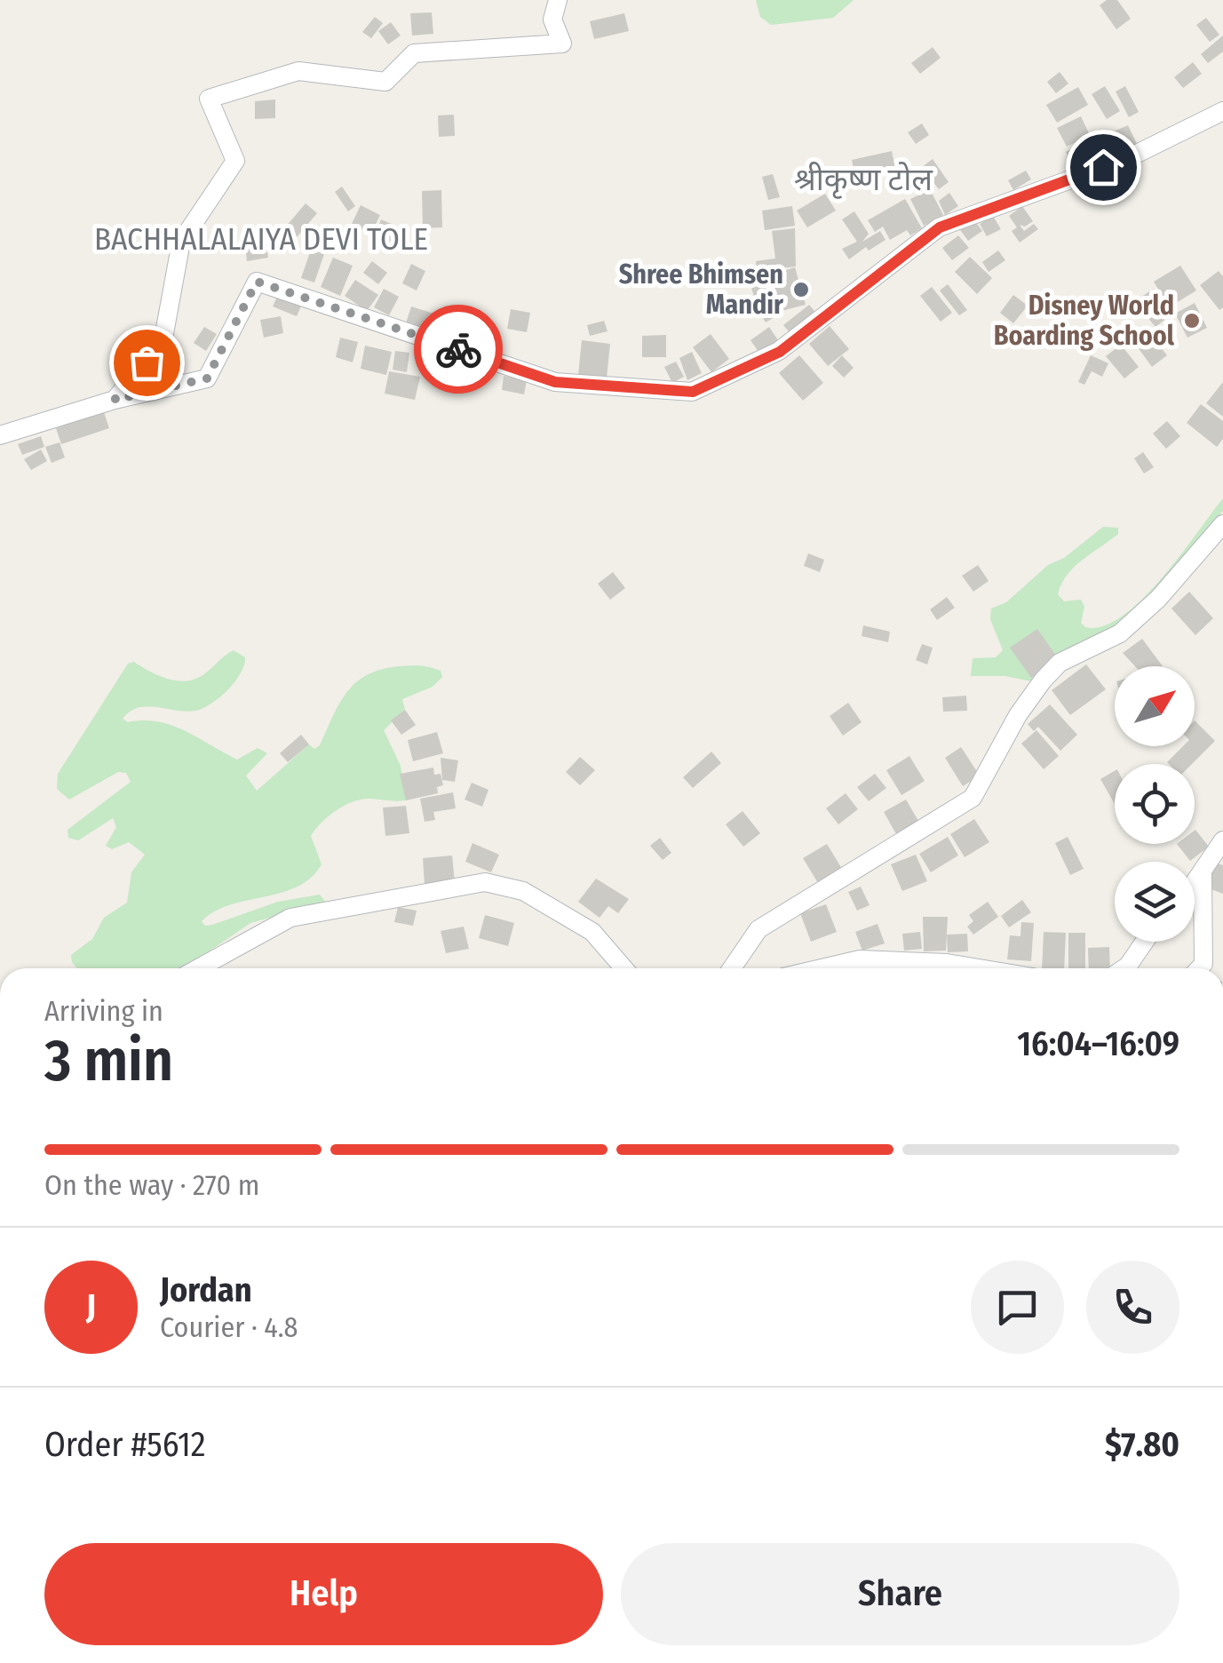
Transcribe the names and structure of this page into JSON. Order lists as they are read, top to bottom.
{
  "districts": ["श्रीकृष्ण टोल", "BACHHALALAIYA DEVI TOLE"],
  "places": ["Shree Bhimsen Mandir", "Disney World Boarding School"],
  "north": "top right",
  "page": {
    "heading": ["3 min", "Arriving in", "16:04–16:09"],
    "panel": [
      "Jordan",
      "Courier · 4.8",
      "Order #5612",
      "$7.80"
    ],
    "bar": "On the way · 270 m",
    "round": "J",
    "buttons": ["Help", "Share"]
  }
}
